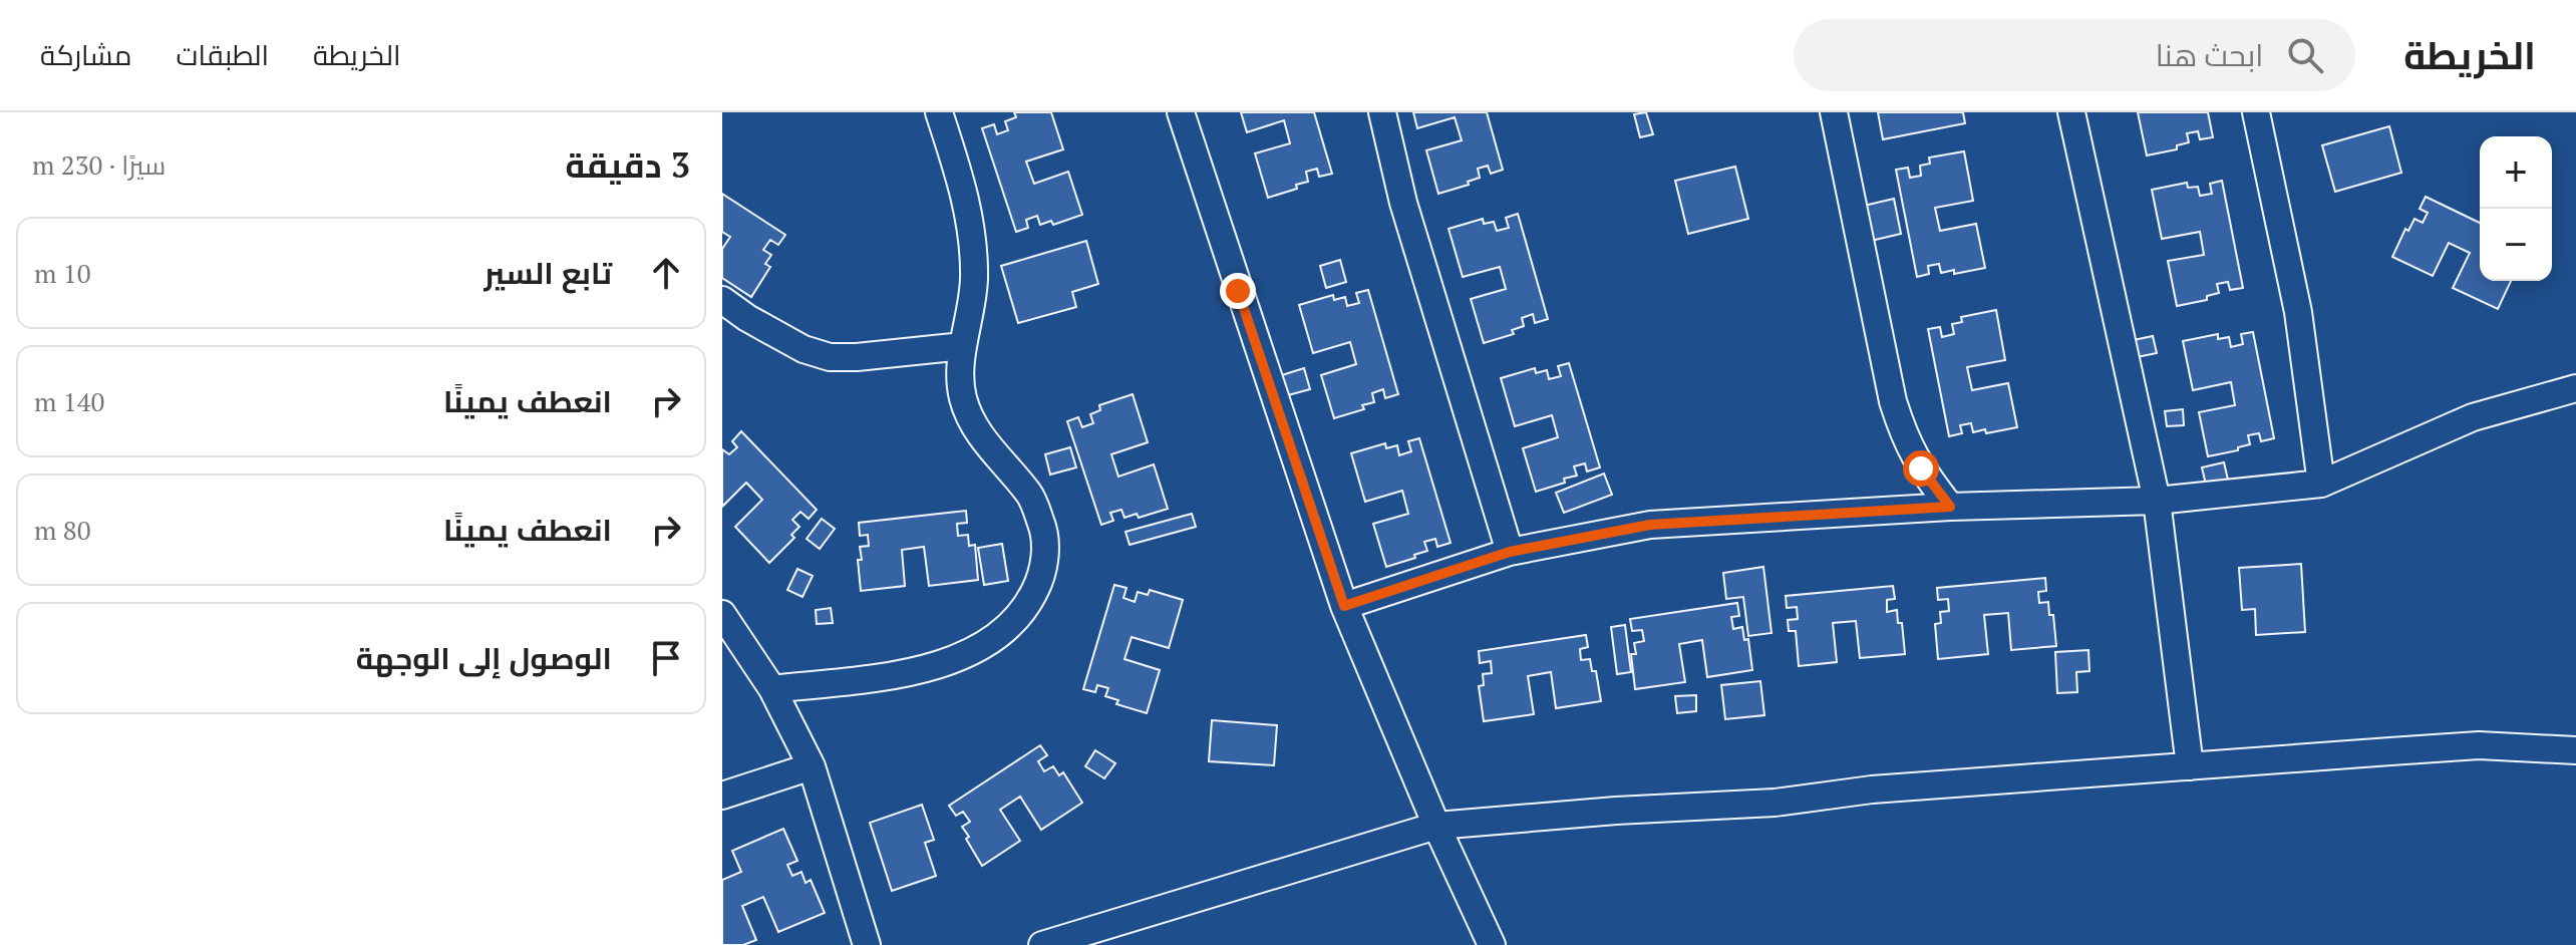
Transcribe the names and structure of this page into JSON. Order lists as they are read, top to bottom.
{
  "page": {
    "header": "الخريطة",
    "search": "ابحث هنا",
    "nav": ["الخريطة", "الطبقات", "مشاركة"],
    "heading": ["3 دقيقة", "سيرًا · 230 m"],
    "map_buttons": ["+", "−"],
    "list": [
      ["تابع السير", "10 m"],
      ["انعطف يمينًا", "140 m"],
      ["انعطف يمينًا", "80 m"],
      "الوصول إلى الوجهة"
    ]
  }
}
